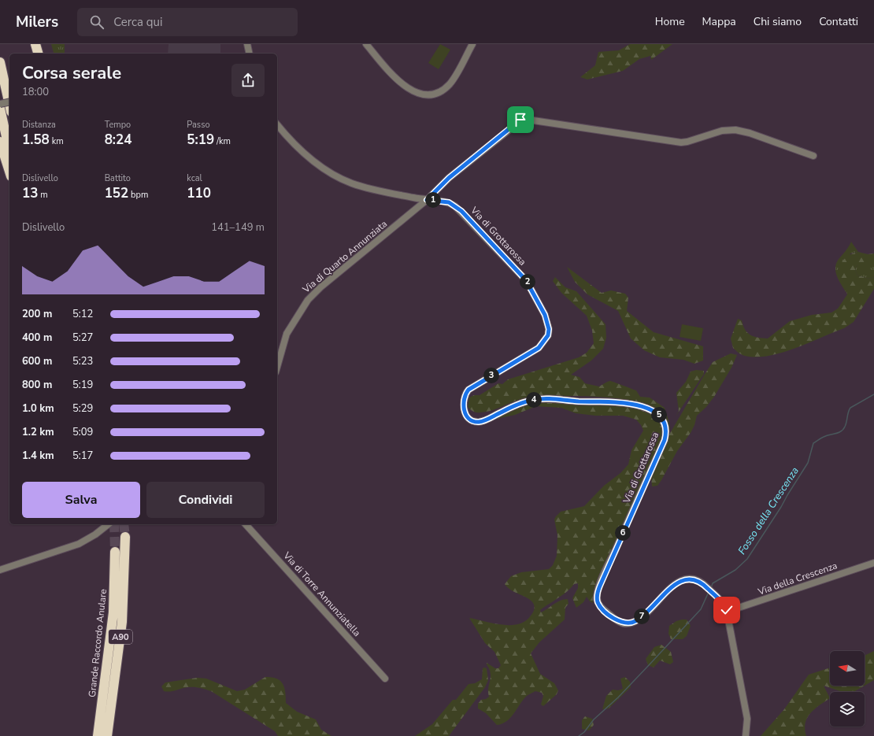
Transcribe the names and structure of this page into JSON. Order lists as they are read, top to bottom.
{
  "streets": {
    "highway": ["A90", "Grande Raccordo Anulare"],
    "street": [
      "Via di Grottarossa",
      "Via di Quarto Annunziata",
      "Via della Crescenza",
      "Via di Torre Annunziatella"
    ]
  },
  "crossings": [
    ["Via di Grottarossa", "Via di Quarto Annunziata"],
    ["Via di Grottarossa", "Via della Crescenza"]
  ],
  "water": ["Fosso della Crescenza"],
  "north": "left",
  "page": {
    "header": "Milers",
    "search": "Cerca qui",
    "nav": [
      "Home",
      "Mappa",
      "Chi siamo",
      "Contatti"
    ],
    "heading": ["Corsa serale", "18:00"],
    "stats": [
      ["Distanza", "1.58 km"],
      ["Tempo", "8:24"],
      ["Passo", "5:19 /km"],
      ["Dislivello", "13 m"],
      ["Battito", "152 bpm"],
      ["kcal", "110"]
    ],
    "pins": [
      "1",
      "2",
      "3",
      "4",
      "5",
      "6",
      "7"
    ],
    "chart": ["Dislivello", "141–149 m"],
    "list": [
      {
        "name": "200 m",
        "note": "5:12"
      },
      {
        "name": "400 m",
        "note": "5:27"
      },
      {
        "name": "600 m",
        "note": "5:23"
      },
      {
        "name": "800 m",
        "note": "5:19"
      },
      {
        "name": "1.0 km",
        "note": "5:29"
      },
      {
        "name": "1.2 km",
        "note": "5:09"
      },
      {
        "name": "1.4 km",
        "note": "5:17"
      }
    ],
    "buttons": ["Salva", "Condividi"]
  }
}
